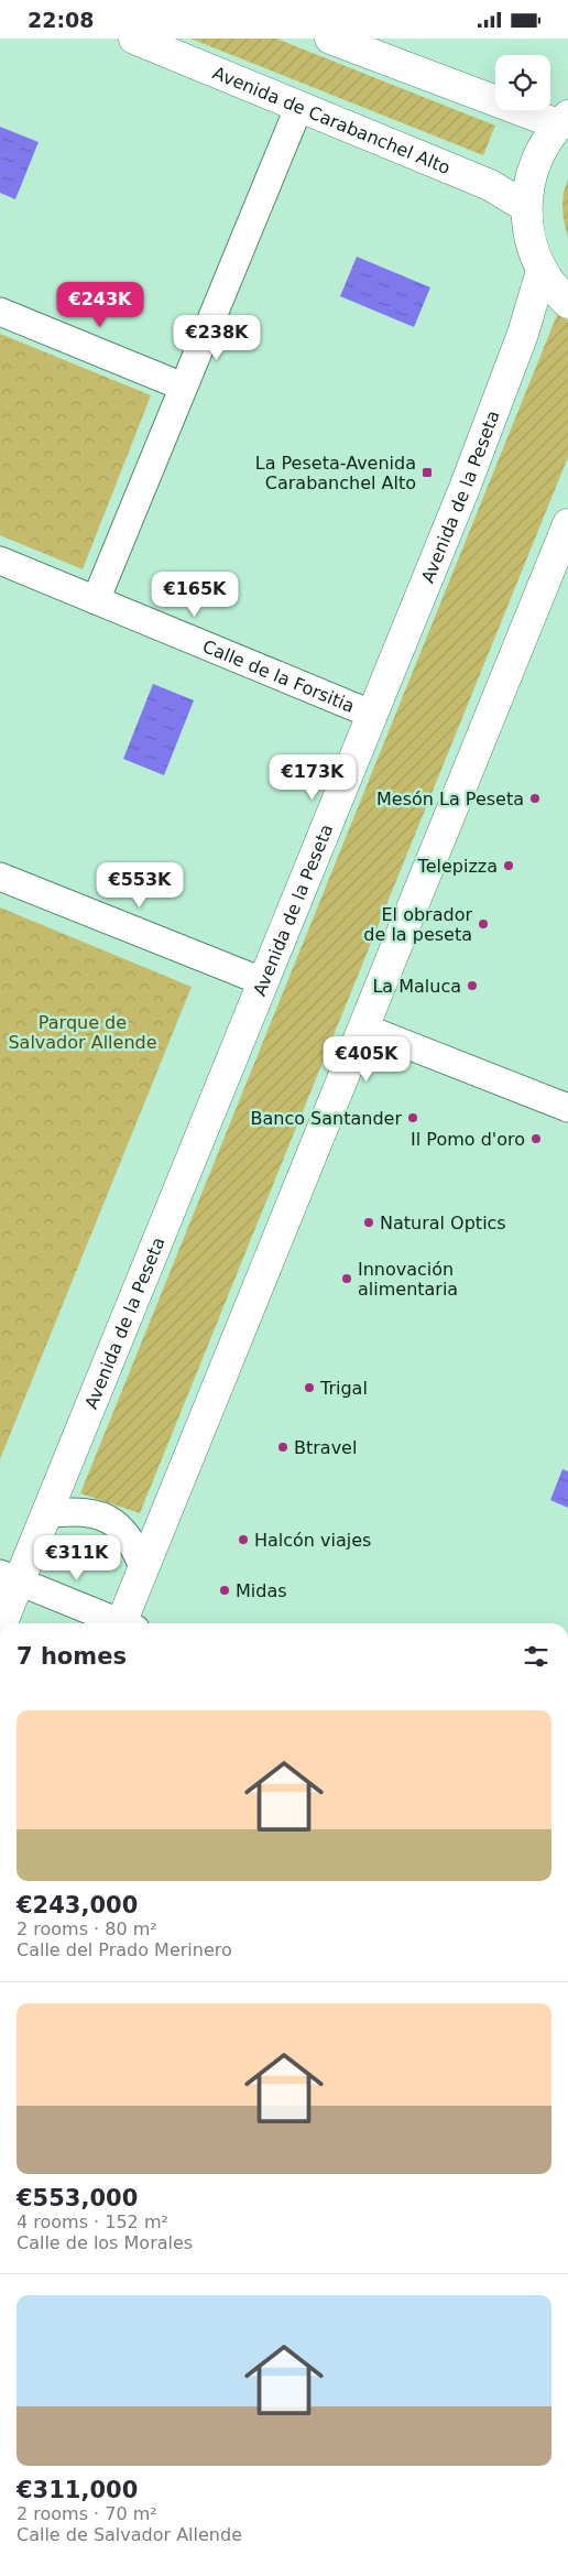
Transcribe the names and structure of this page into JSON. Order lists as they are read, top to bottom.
{
  "streets": {
    "street": ["Avenida de Carabanchel Alto", "Avenida de la Peseta", "Calle de la Forsitia"]
  },
  "crossings": [
    ["Avenida de la Peseta", "Calle de la Forsitia"]
  ],
  "parks": ["Parque de Salvador Allende"],
  "places": {
    "transit": ["La Peseta-Avenida Carabanchel Alto"],
    "other": [
      "Mesón La Peseta",
      "Telepizza",
      "El obrador de la peseta",
      "La Maluca",
      "Banco Santander",
      "Il Pomo d'oro",
      "Natural Optics",
      "Innovación alimentaria",
      "Trigal",
      "Btravel",
      "Halcón viajes",
      "Midas"
    ]
  },
  "page": {
    "status": "22:08",
    "price": [
      "€243K",
      "€238K",
      "€165K",
      "€173K",
      "€553K",
      "€405K",
      "€311K"
    ],
    "heading": "7 homes",
    "list": [
      {
        "name": "€243,000",
        "note": "2 rooms · 80 m² · Calle del Prado Merinero"
      },
      {
        "name": "€553,000",
        "note": "4 rooms · 152 m² · Calle de los Morales"
      },
      {
        "name": "€311,000",
        "note": "2 rooms · 70 m² · Calle de Salvador Allende"
      }
    ]
  }
}
